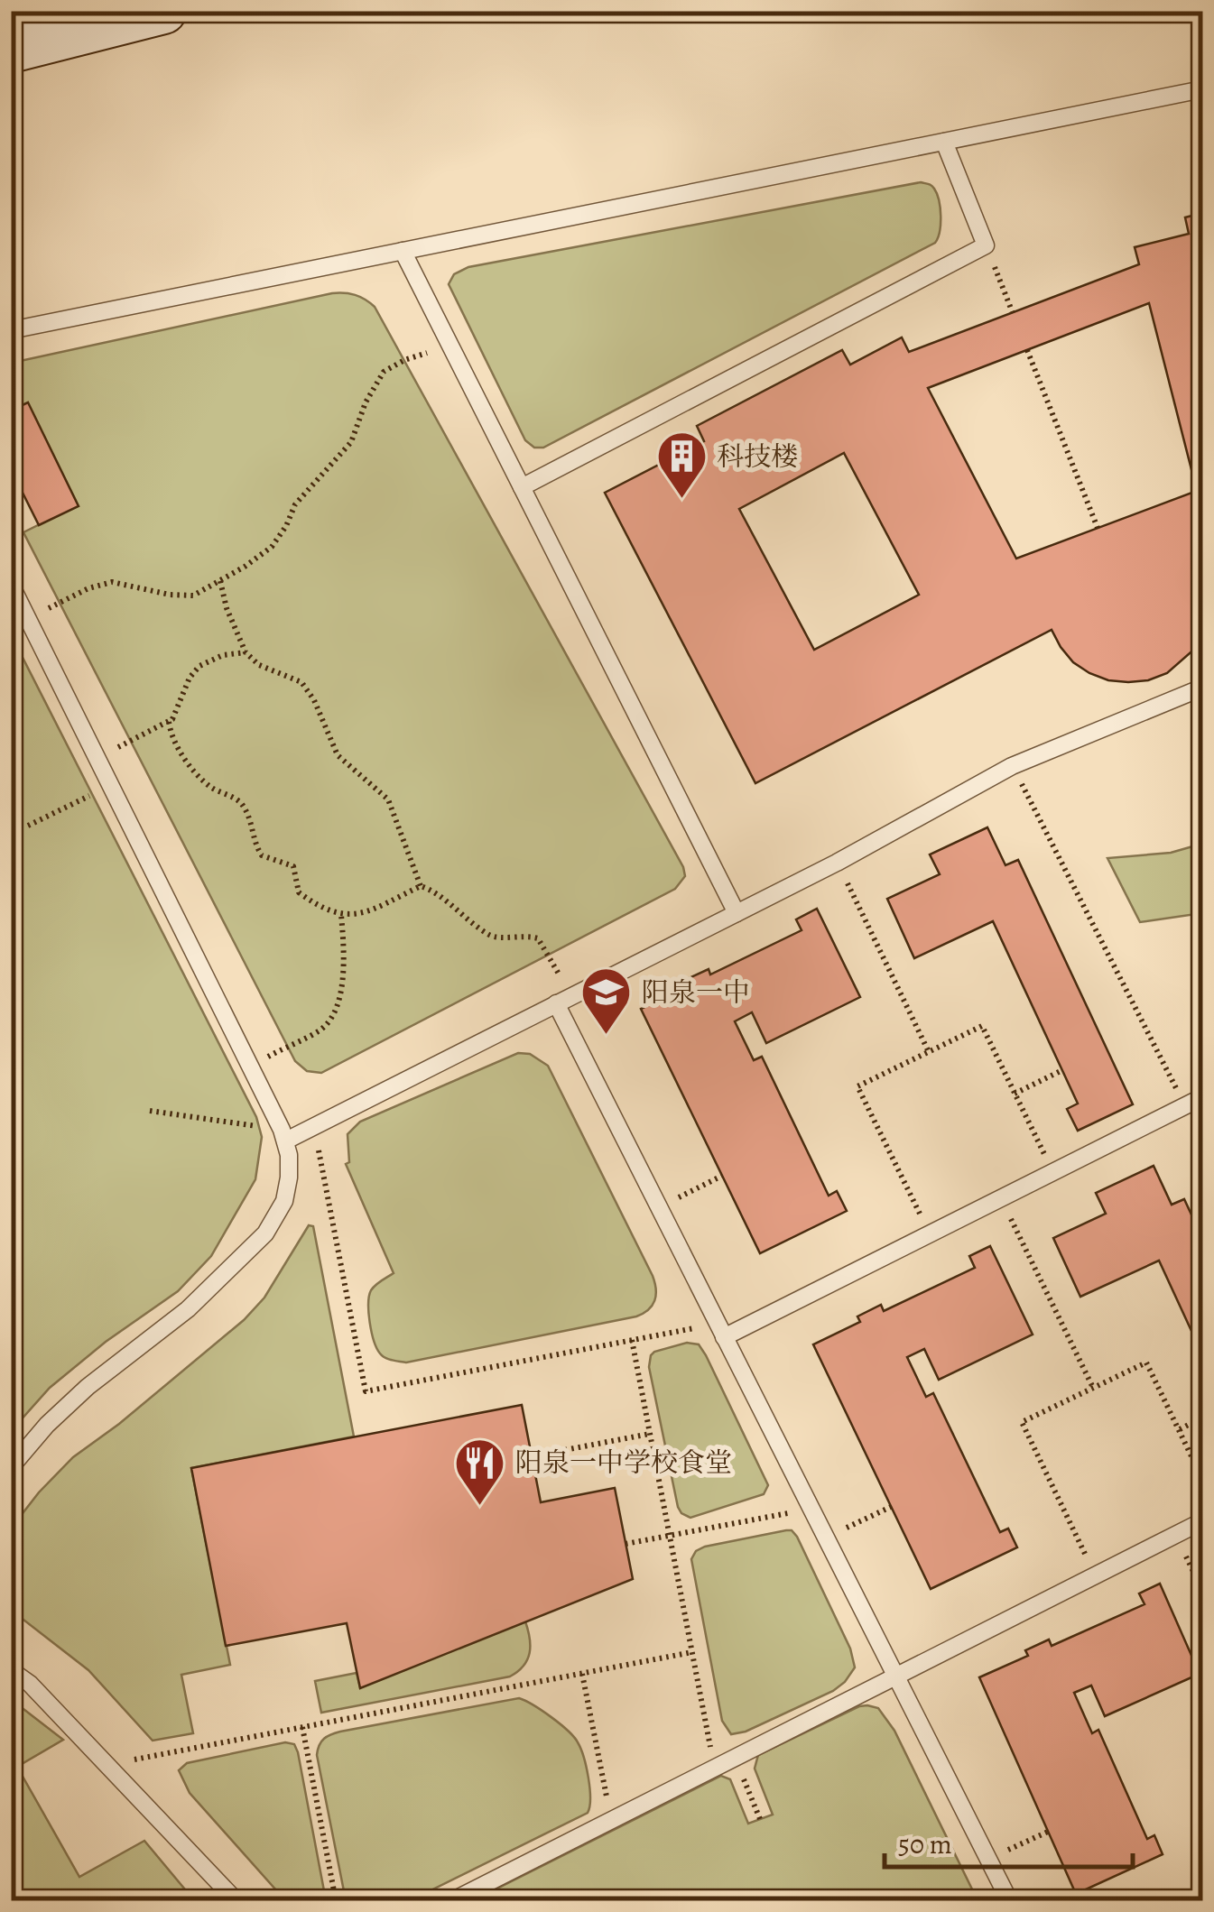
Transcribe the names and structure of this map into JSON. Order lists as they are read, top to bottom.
{
  "places": {
    "building": ["科技楼"],
    "school or university": ["阳泉一中"],
    "restaurant": ["阳泉一中学校食堂"]
  },
  "scale_bar": "50 m"
}
